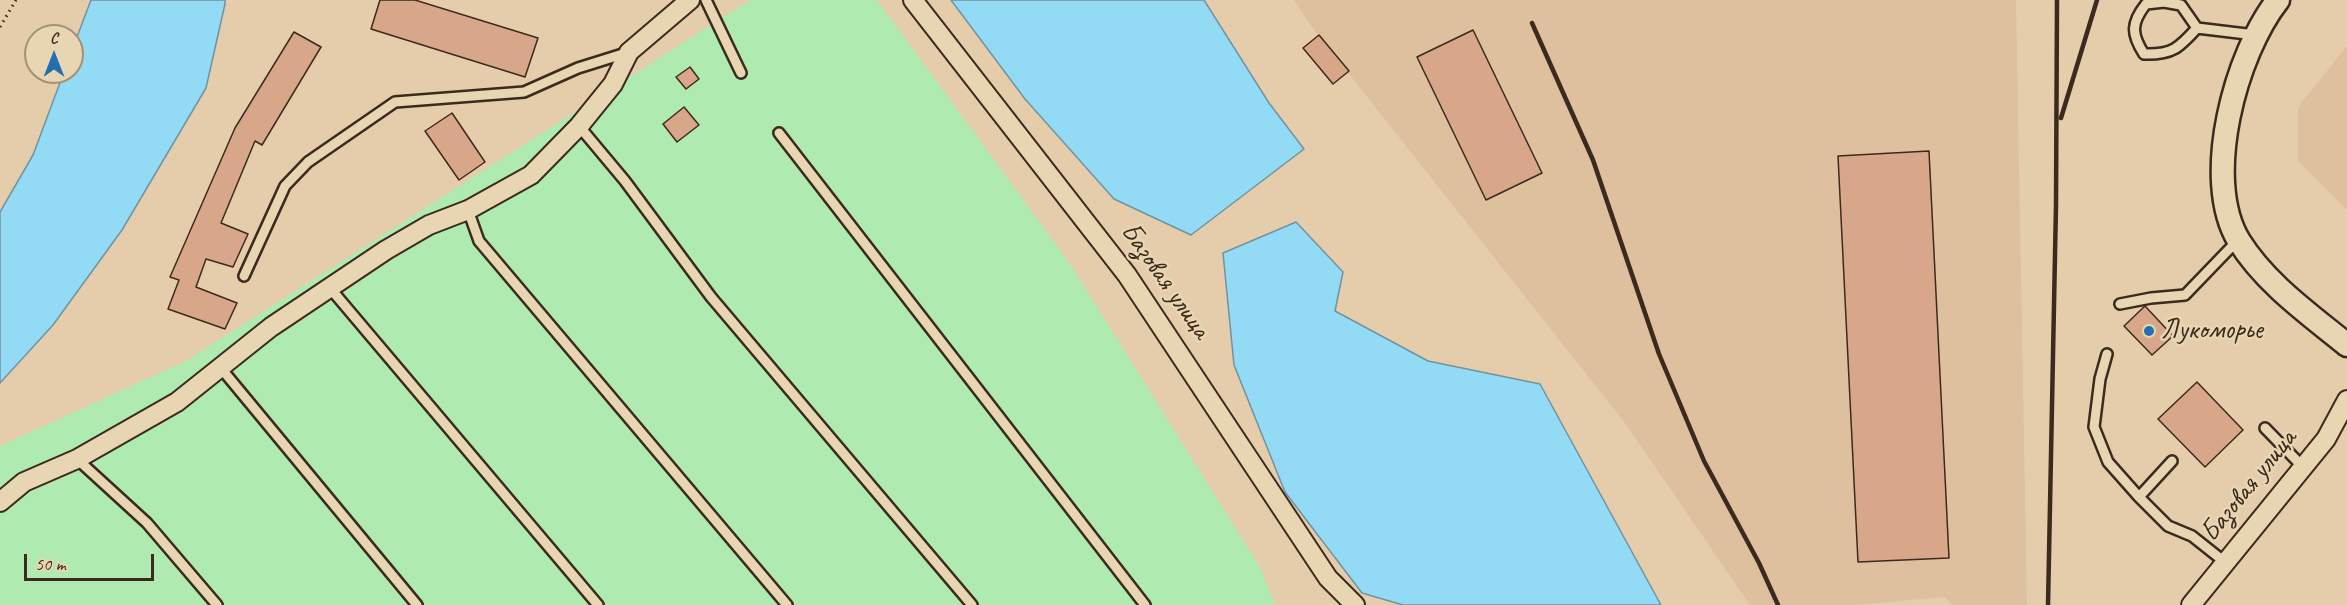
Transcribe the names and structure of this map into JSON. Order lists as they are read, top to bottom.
{
  "streets": {
    "street": ["Базовая улица"]
  },
  "places": ["Лукоморье"],
  "scale_bar": "50 m",
  "north": "top"
}
